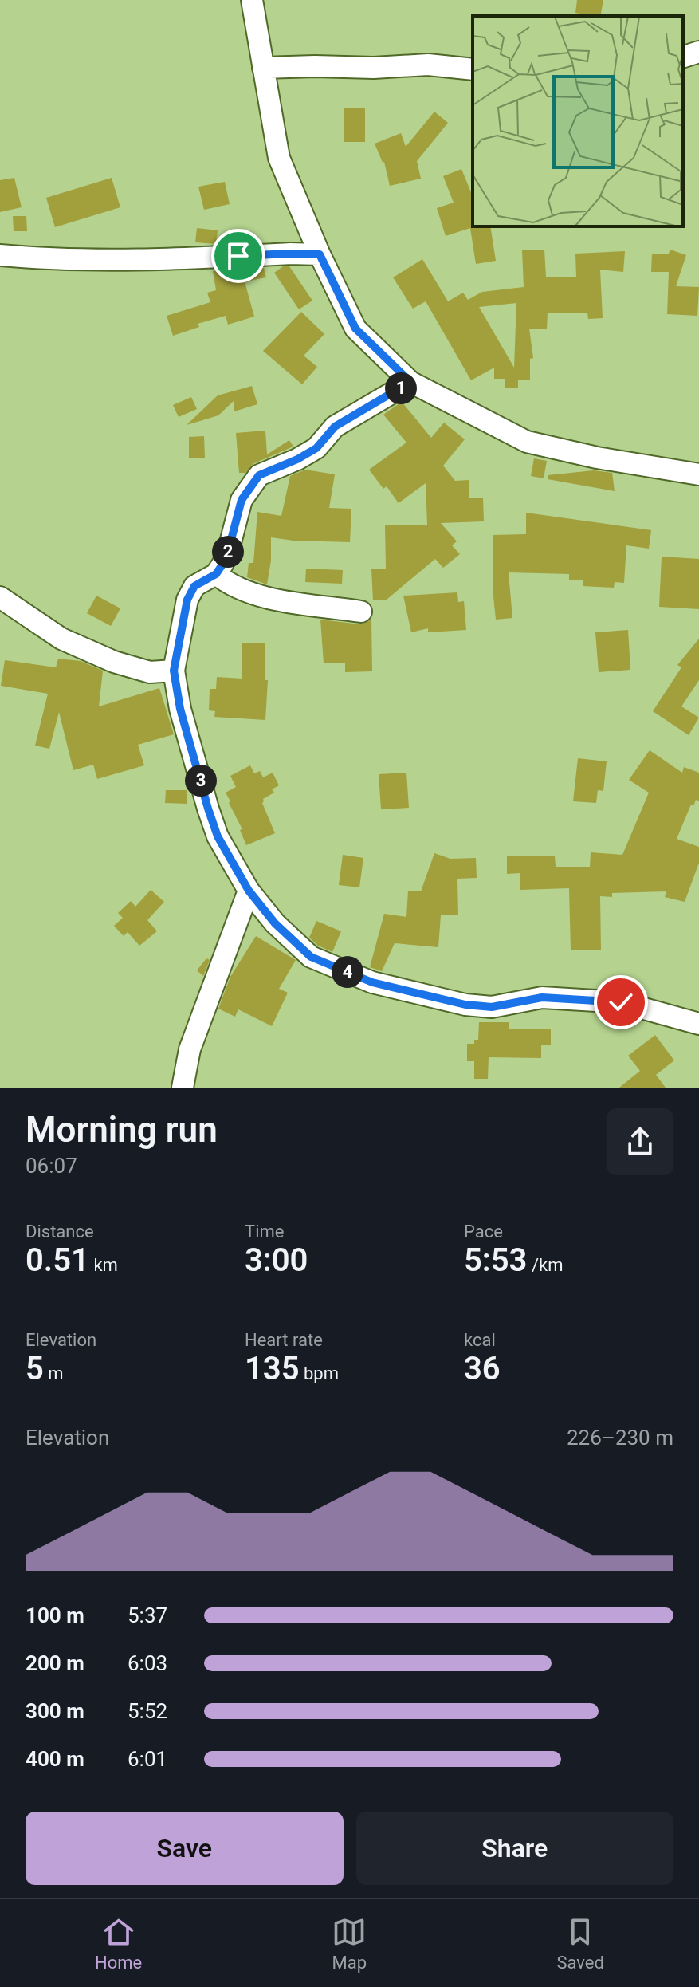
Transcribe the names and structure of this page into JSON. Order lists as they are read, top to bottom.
{
  "page": {
    "pins": [
      "1",
      "2",
      "3",
      "4"
    ],
    "heading": ["Morning run", "06:07"],
    "stats": [
      ["Distance", "0.51 km"],
      ["Time", "3:00"],
      ["Pace", "5:53 /km"],
      ["Elevation", "5 m"],
      ["Heart rate", "135 bpm"],
      ["kcal", "36"]
    ],
    "chart": ["Elevation", "226–230 m"],
    "list": [
      {
        "name": "100 m",
        "note": "5:37"
      },
      {
        "name": "200 m",
        "note": "6:03"
      },
      {
        "name": "300 m",
        "note": "5:52"
      },
      {
        "name": "400 m",
        "note": "6:01"
      }
    ],
    "buttons": ["Save", "Share"],
    "tabs": ["Home", "Map", "Saved"]
  }
}
